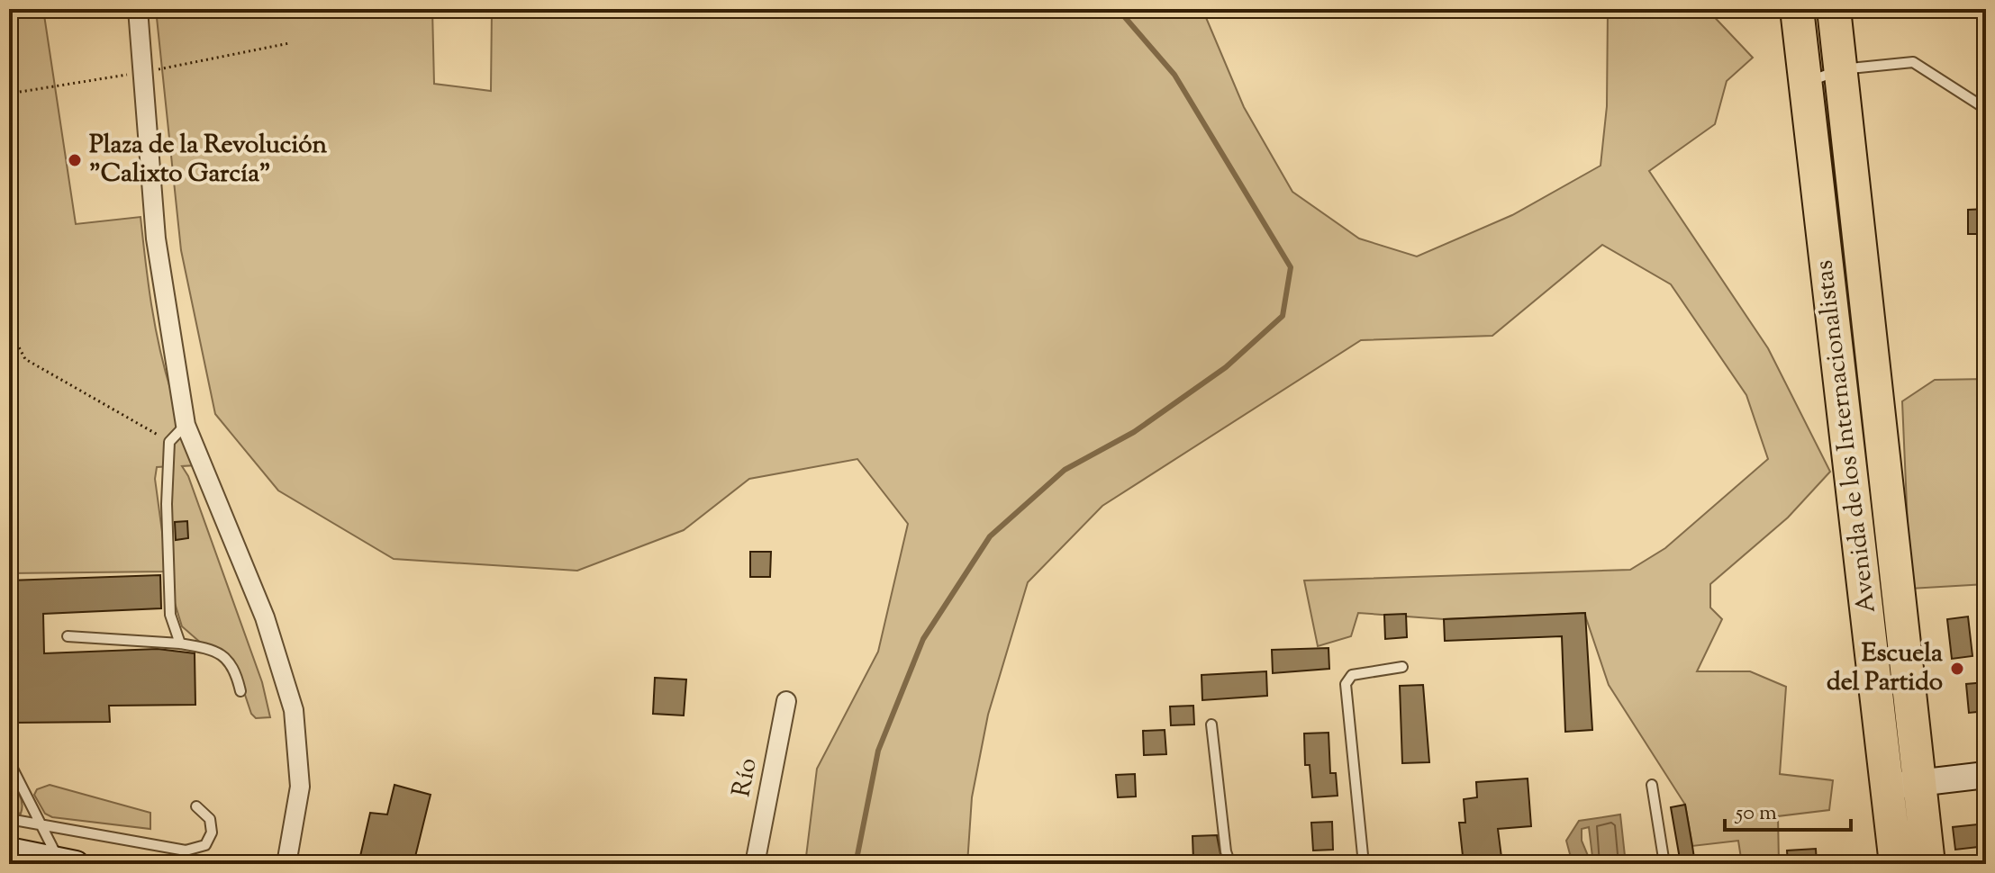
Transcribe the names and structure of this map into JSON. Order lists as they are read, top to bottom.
{
  "streets": {
    "highway": ["Avenida de los Internacionalistas"],
    "street": ["Río"]
  },
  "places": ["Plaza de la Revolución \"Calixto García\"", "Escuela del Partido"],
  "scale_bar": "50 m"
}
